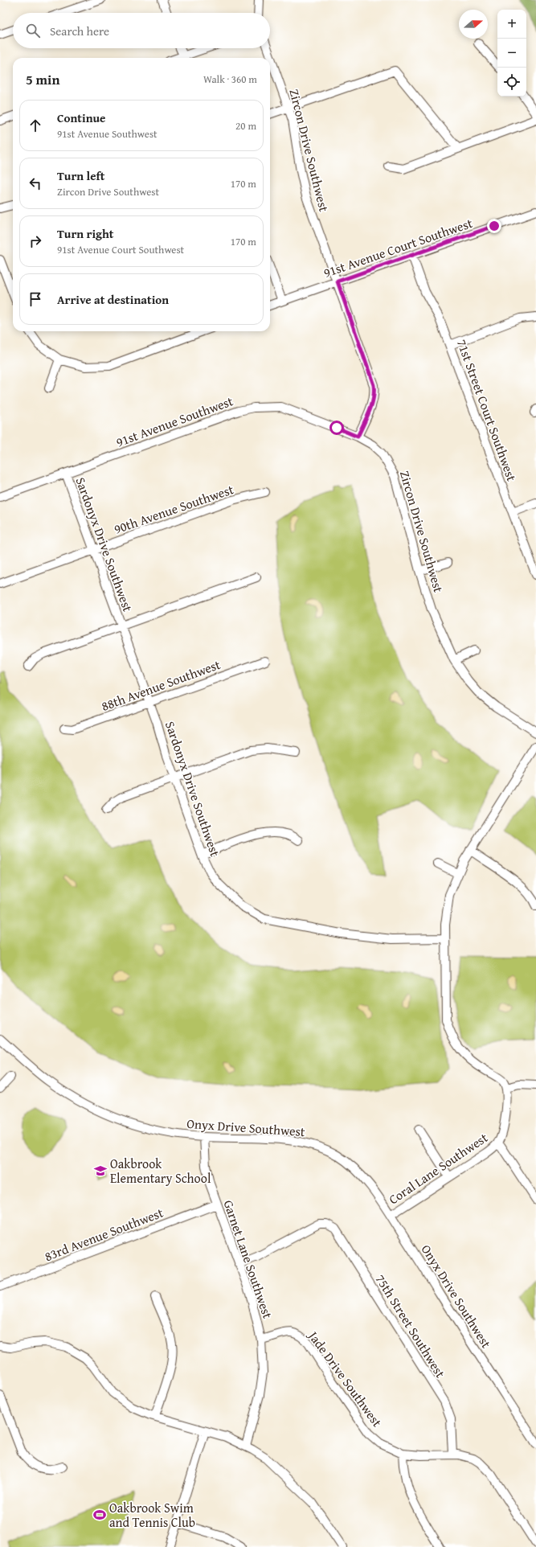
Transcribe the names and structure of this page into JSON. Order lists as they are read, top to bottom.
{
  "streets": {
    "street": [
      "Zircon Drive Southwest",
      "91st Avenue Court Southwest",
      "71st Street Court Southwest",
      "91st Avenue Southwest",
      "90th Avenue Southwest",
      "Sardonyx Drive Southwest",
      "88th Avenue Southwest",
      "Onyx Drive Southwest",
      "Coral Lane Southwest",
      "83rd Avenue Southwest",
      "Garnet Lane Southwest",
      "75th Street Southwest",
      "Jade Drive Southwest"
    ]
  },
  "crossings": [
    ["Zircon Drive Southwest", "91st Avenue Court Southwest"],
    ["Zircon Drive Southwest", "91st Avenue Southwest"],
    ["91st Avenue Court Southwest", "71st Street Court Southwest"],
    ["91st Avenue Southwest", "Sardonyx Drive Southwest"],
    ["90th Avenue Southwest", "Sardonyx Drive Southwest"],
    ["Sardonyx Drive Southwest", "88th Avenue Southwest"],
    ["Onyx Drive Southwest", "Coral Lane Southwest"],
    ["Onyx Drive Southwest", "Garnet Lane Southwest"],
    ["83rd Avenue Southwest", "Garnet Lane Southwest"],
    ["Garnet Lane Southwest", "75th Street Southwest"],
    ["Garnet Lane Southwest", "Jade Drive Southwest"],
    ["75th Street Southwest", "Jade Drive Southwest"]
  ],
  "places": {
    "school or university": ["Oakbrook Elementary School"],
    "sports": ["Oakbrook Swim and Tennis Club"]
  },
  "north": "right",
  "page": {
    "map_buttons": ["+", "−"],
    "search": "Search here",
    "heading": ["5 min", "Walk · 360 m"],
    "list": [
      ["Continue", "91st Avenue Southwest", "20 m"],
      ["Turn left", "Zircon Drive Southwest", "170 m"],
      ["Turn right", "91st Avenue Court Southwest", "170 m"],
      "Arrive at destination"
    ]
  }
}
